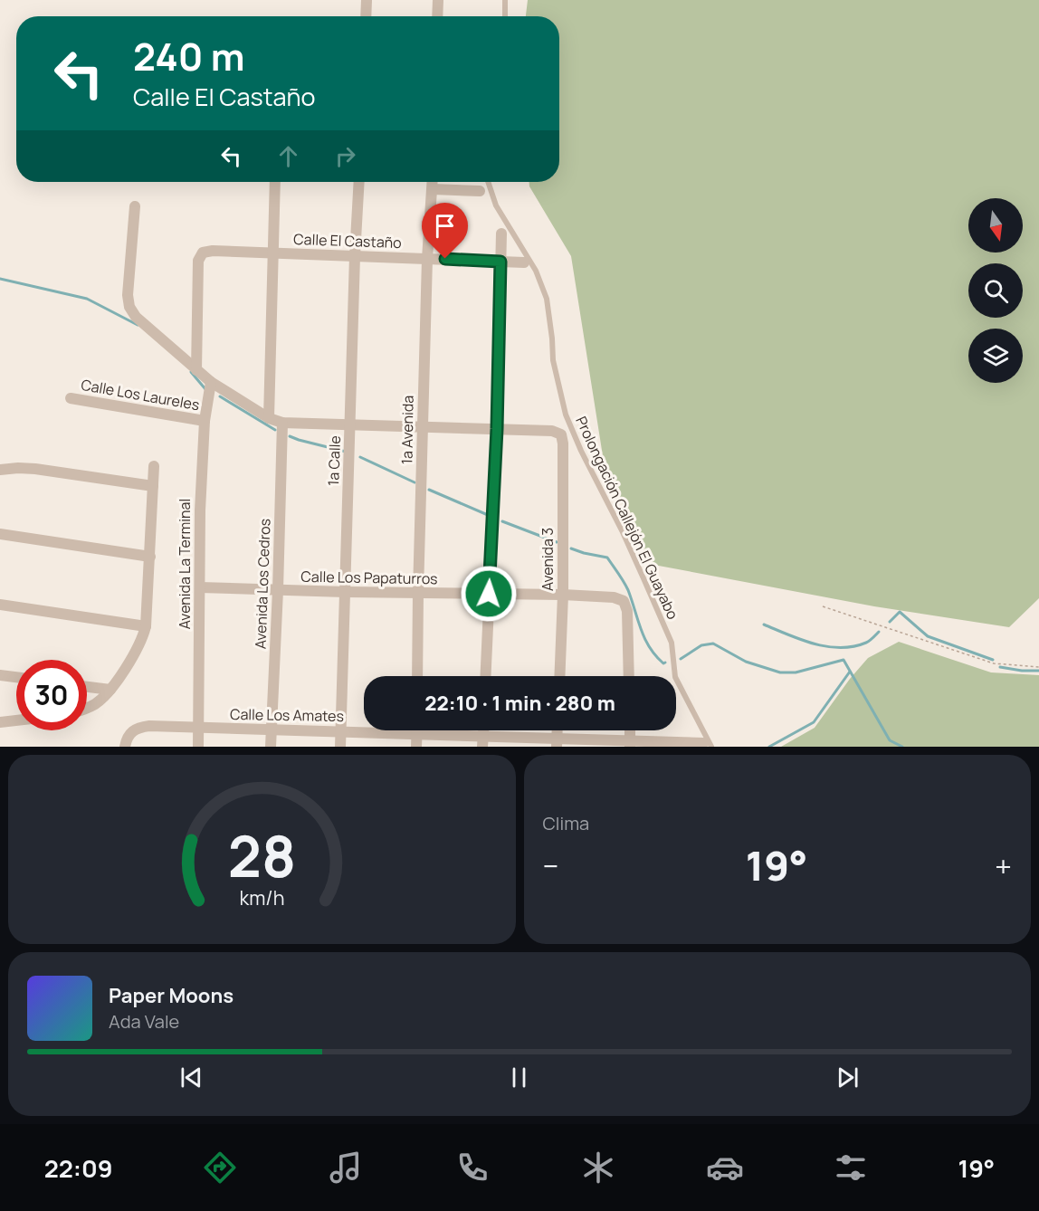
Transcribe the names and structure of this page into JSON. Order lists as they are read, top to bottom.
{
  "streets": {
    "street": [
      "Calle El Castaño",
      "Calle Los Laureles",
      "1a Avenida",
      "1a Calle",
      "Avenida 3",
      "Avenida La Terminal",
      "Calle Los Papaturros",
      "Avenida Los Cedros",
      "Calle Los Amates"
    ],
    "lane": ["Prolongación Callejón El Guayabo"]
  },
  "crossings": [
    ["Calle El Castaño", "1a Avenida"],
    ["Calle El Castaño", "1a Calle"],
    ["Calle Los Laureles", "Avenida La Terminal"],
    ["1a Avenida", "Calle Los Papaturros"],
    ["1a Calle", "Calle Los Papaturros"],
    ["1a Calle", "Calle Los Amates"],
    ["Prolongación Callejón El Guayabo", "Calle Los Amates"],
    ["Avenida 3", "Calle Los Papaturros"],
    ["Avenida La Terminal", "Calle Los Papaturros"],
    ["Avenida La Terminal", "Calle Los Amates"],
    ["Calle Los Papaturros", "Avenida Los Cedros"],
    ["Avenida Los Cedros", "Calle Los Amates"]
  ],
  "north": "bottom",
  "page": {
    "turn": ["240 m", "Calle El Castaño"],
    "limit": "30",
    "trip": "22:10 · 1 min · 280 m",
    "tile": "Clima",
    "heat": ["−", "19°", "+"],
    "song": ["Paper Moons", "Ada Vale"],
    "tabs": ["22:09", "19°"],
    "gauge": ["28", "km/h"]
  }
}
